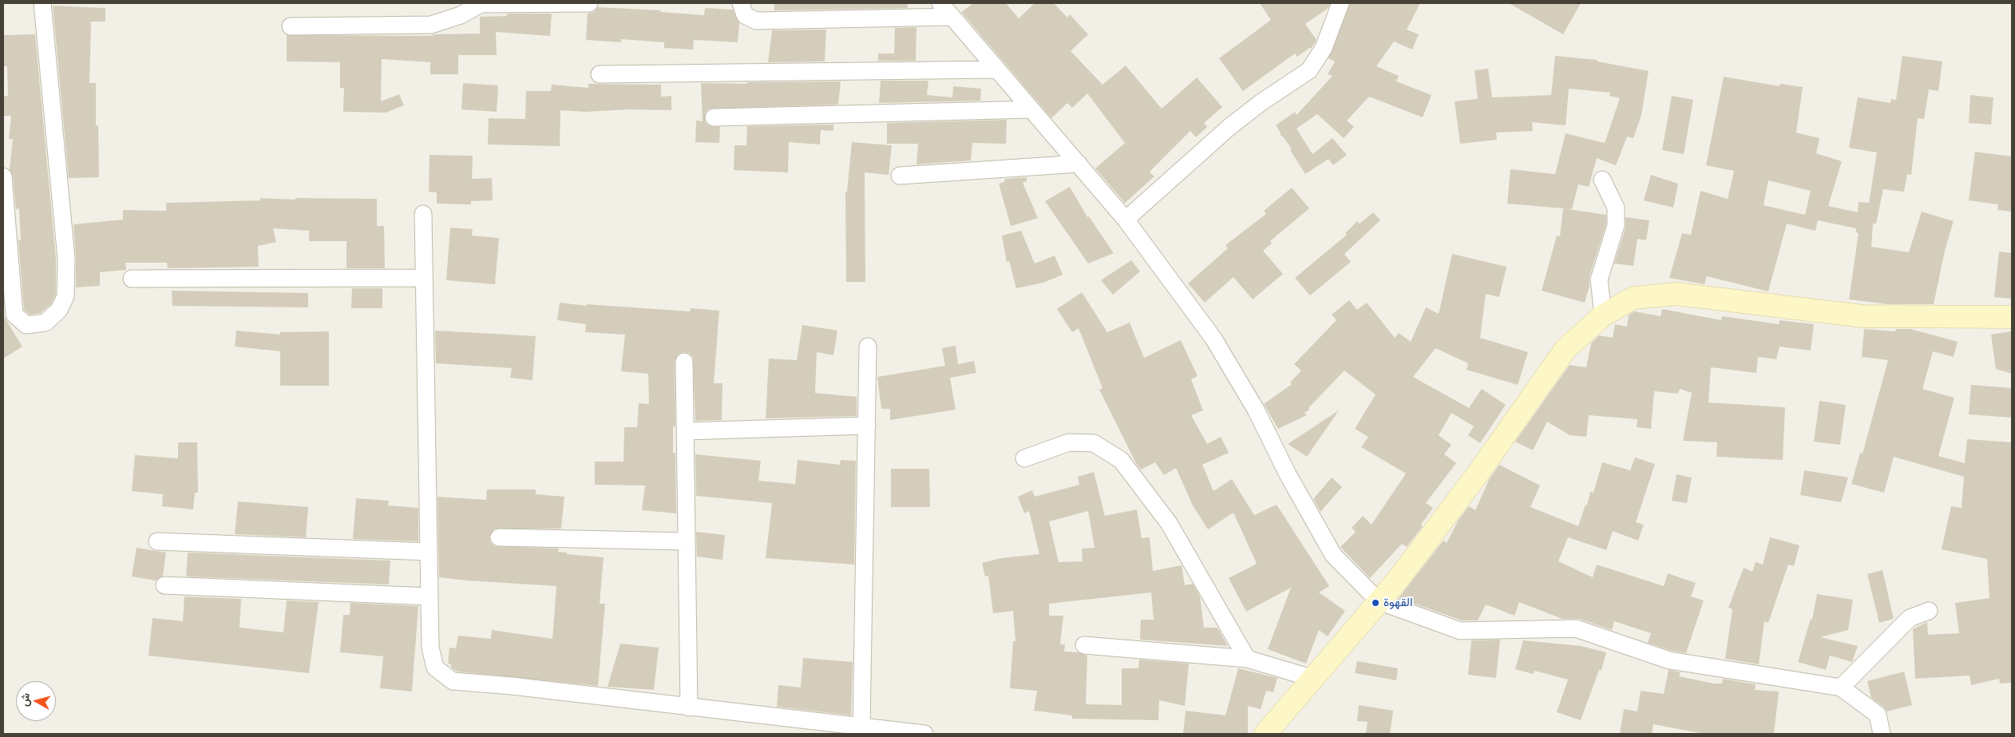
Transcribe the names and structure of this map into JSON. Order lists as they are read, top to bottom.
{
  "places": ["القهوة"],
  "north": "left"
}
